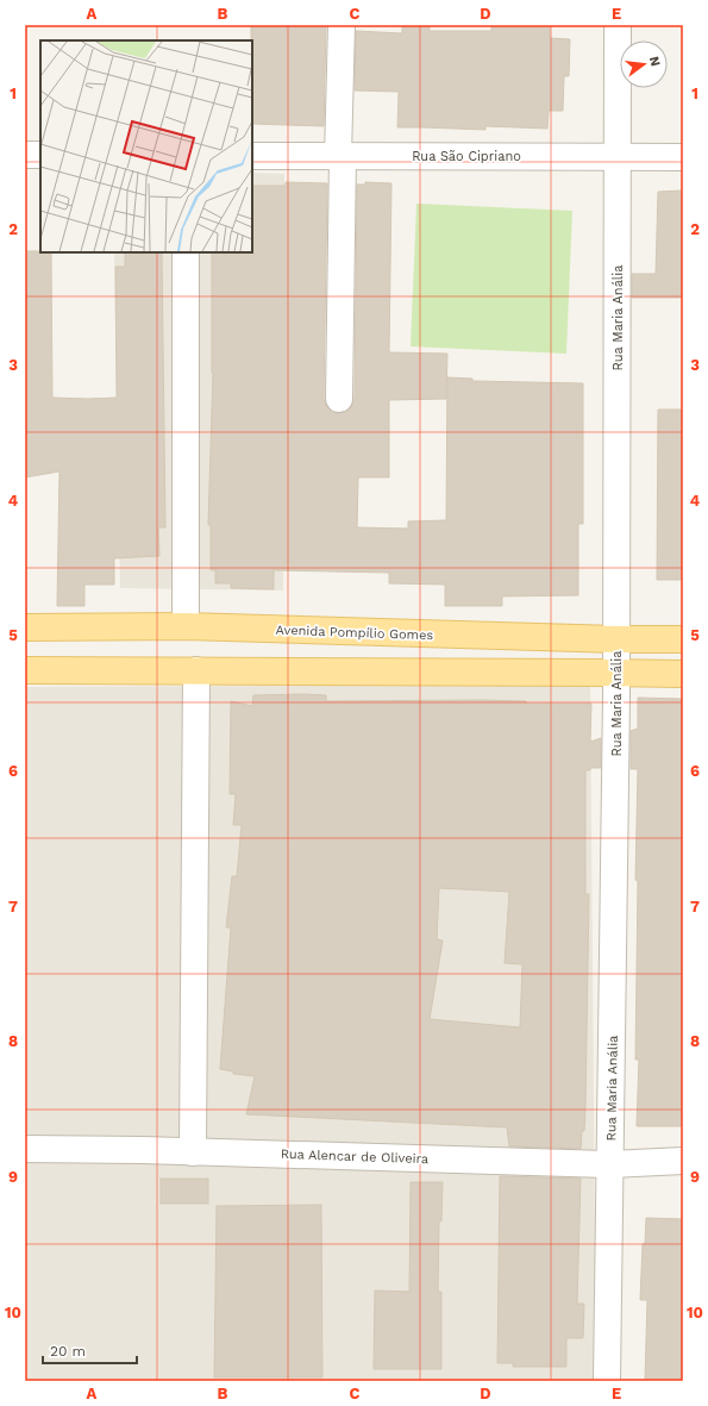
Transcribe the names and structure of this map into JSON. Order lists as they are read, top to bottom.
{
  "streets": {
    "main road": ["Avenida Pompílio Gomes"],
    "street": ["Rua São Cipriano", "Rua Maria Anália", "Rua Alencar de Oliveira"]
  },
  "crossings": [
    ["Rua São Cipriano", "Rua Maria Anália"],
    ["Rua Maria Anália", "Avenida Pompílio Gomes"],
    ["Rua Maria Anália", "Rua Alencar de Oliveira"]
  ],
  "scale_bar": "20 m",
  "north": "right",
  "grid": {
    "columns": [
      "A",
      "B",
      "C",
      "D",
      "E"
    ],
    "rows": [
      "1",
      "2",
      "3",
      "4",
      "5",
      "6",
      "7",
      "8",
      "9",
      "10"
    ]
  }
}
